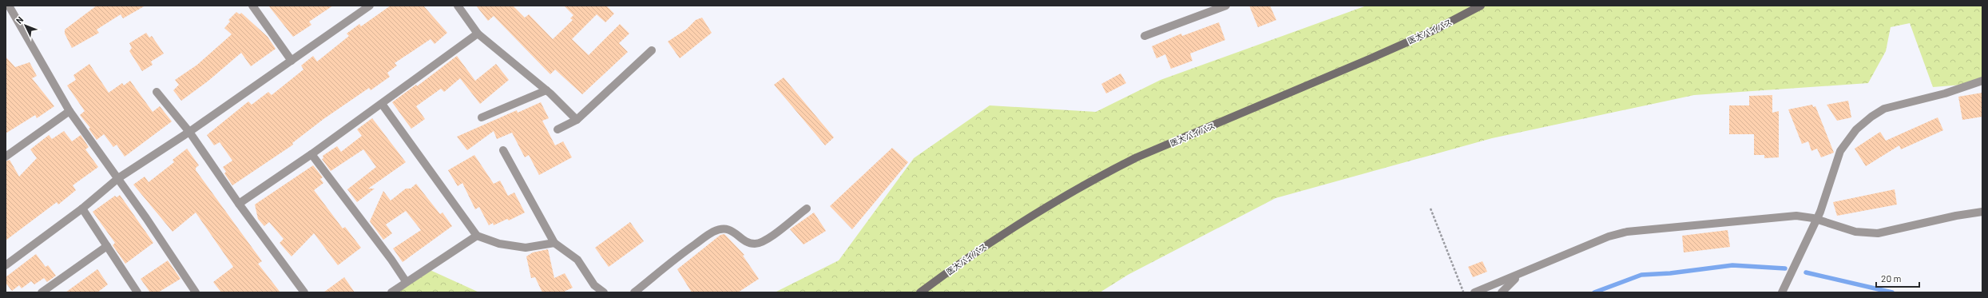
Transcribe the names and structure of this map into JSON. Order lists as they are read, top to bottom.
{
  "streets": {
    "main road": ["医大バイパス"]
  },
  "scale_bar": "20 m",
  "north": "top left"
}
